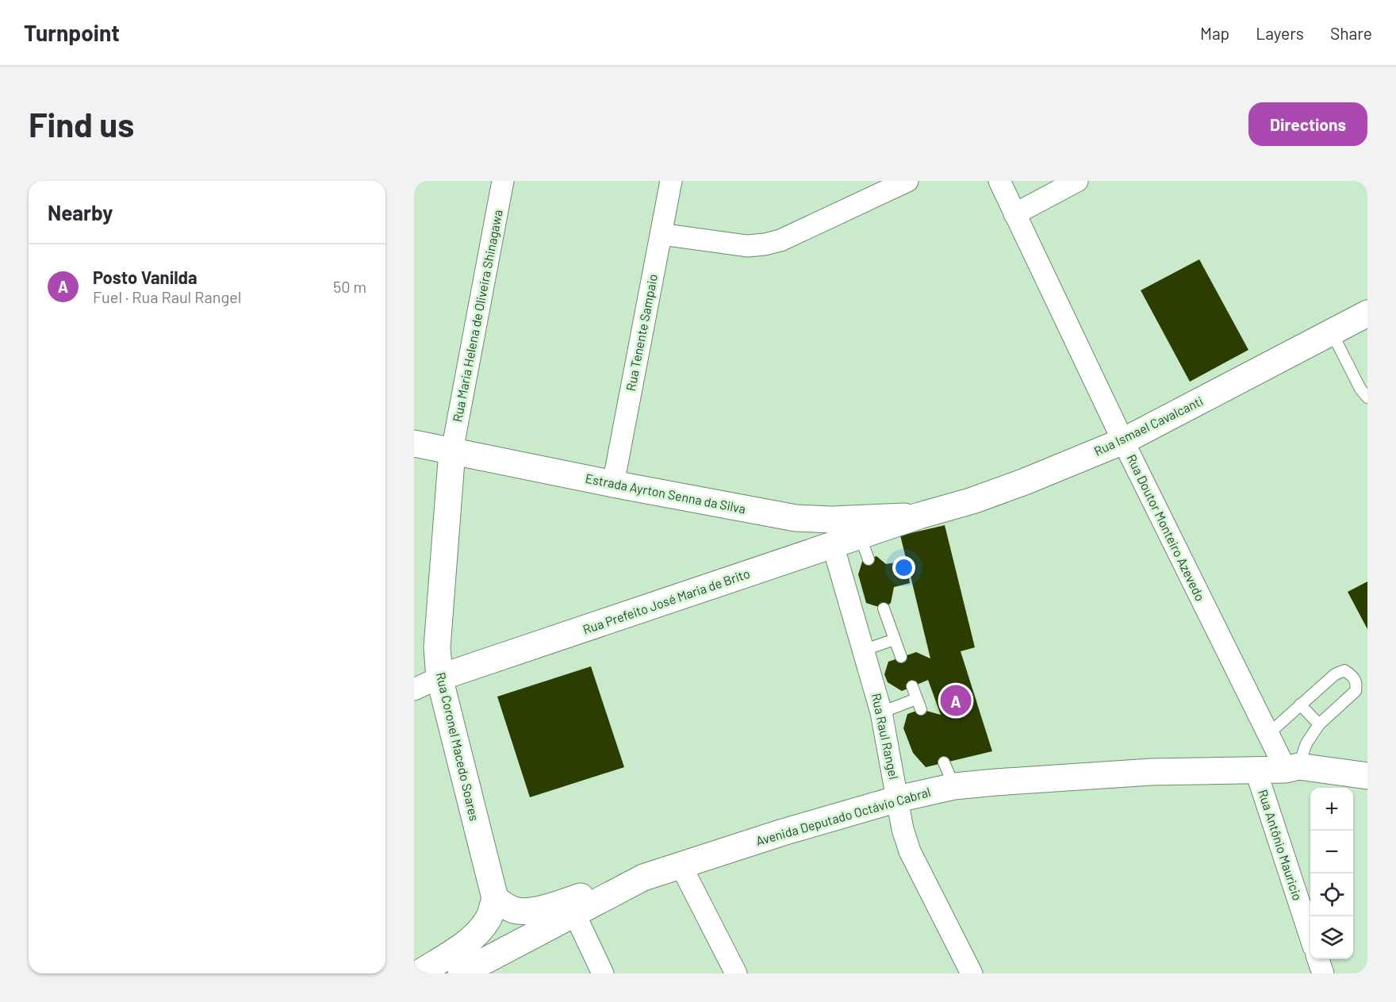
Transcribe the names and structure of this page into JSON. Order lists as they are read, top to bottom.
{
  "streets": {
    "main road": [
      "Rua Ismael Cavalcanti",
      "Estrada Ayrton Senna da Silva",
      "Rua Prefeito José Maria de Brito",
      "Rua Coronel Macedo Soares",
      "Avenida Deputado Octávio Cabral"
    ],
    "street": [
      "Rua Maria Helena de Oliveira Shinagawa",
      "Rua Tenente Sampaio",
      "Rua Doutor Monteiro Azevedo",
      "Rua Raul Rangel",
      "Rua Antônio Mauricio"
    ]
  },
  "crossings": [
    ["Rua Maria Helena de Oliveira Shinagawa", "Estrada Ayrton Senna da Silva"],
    ["Rua Maria Helena de Oliveira Shinagawa", "Rua Coronel Macedo Soares"],
    ["Rua Tenente Sampaio", "Estrada Ayrton Senna da Silva"],
    ["Rua Ismael Cavalcanti", "Estrada Ayrton Senna da Silva"],
    ["Rua Ismael Cavalcanti", "Rua Doutor Monteiro Azevedo"],
    ["Rua Ismael Cavalcanti", "Rua Prefeito José Maria de Brito"],
    ["Estrada Ayrton Senna da Silva", "Rua Prefeito José Maria de Brito"],
    ["Estrada Ayrton Senna da Silva", "Rua Coronel Macedo Soares"],
    ["Rua Doutor Monteiro Azevedo", "Avenida Deputado Octávio Cabral"],
    ["Rua Prefeito José Maria de Brito", "Rua Raul Rangel"],
    ["Rua Prefeito José Maria de Brito", "Rua Coronel Macedo Soares"],
    ["Rua Raul Rangel", "Avenida Deputado Octávio Cabral"],
    ["Avenida Deputado Octávio Cabral", "Rua Antônio Mauricio"]
  ],
  "page": {
    "header": "Turnpoint",
    "nav": ["Map", "Layers", "Share"],
    "buttons": "Directions",
    "title": "Find us",
    "heading": "Nearby",
    "list": [
      {
        "mark": "A",
        "name": "Posto Vanilda",
        "note": "Fuel · Rua Raul Rangel",
        "value": "50 m"
      }
    ],
    "pins": "A",
    "map_buttons": ["+", "−"]
  }
}
